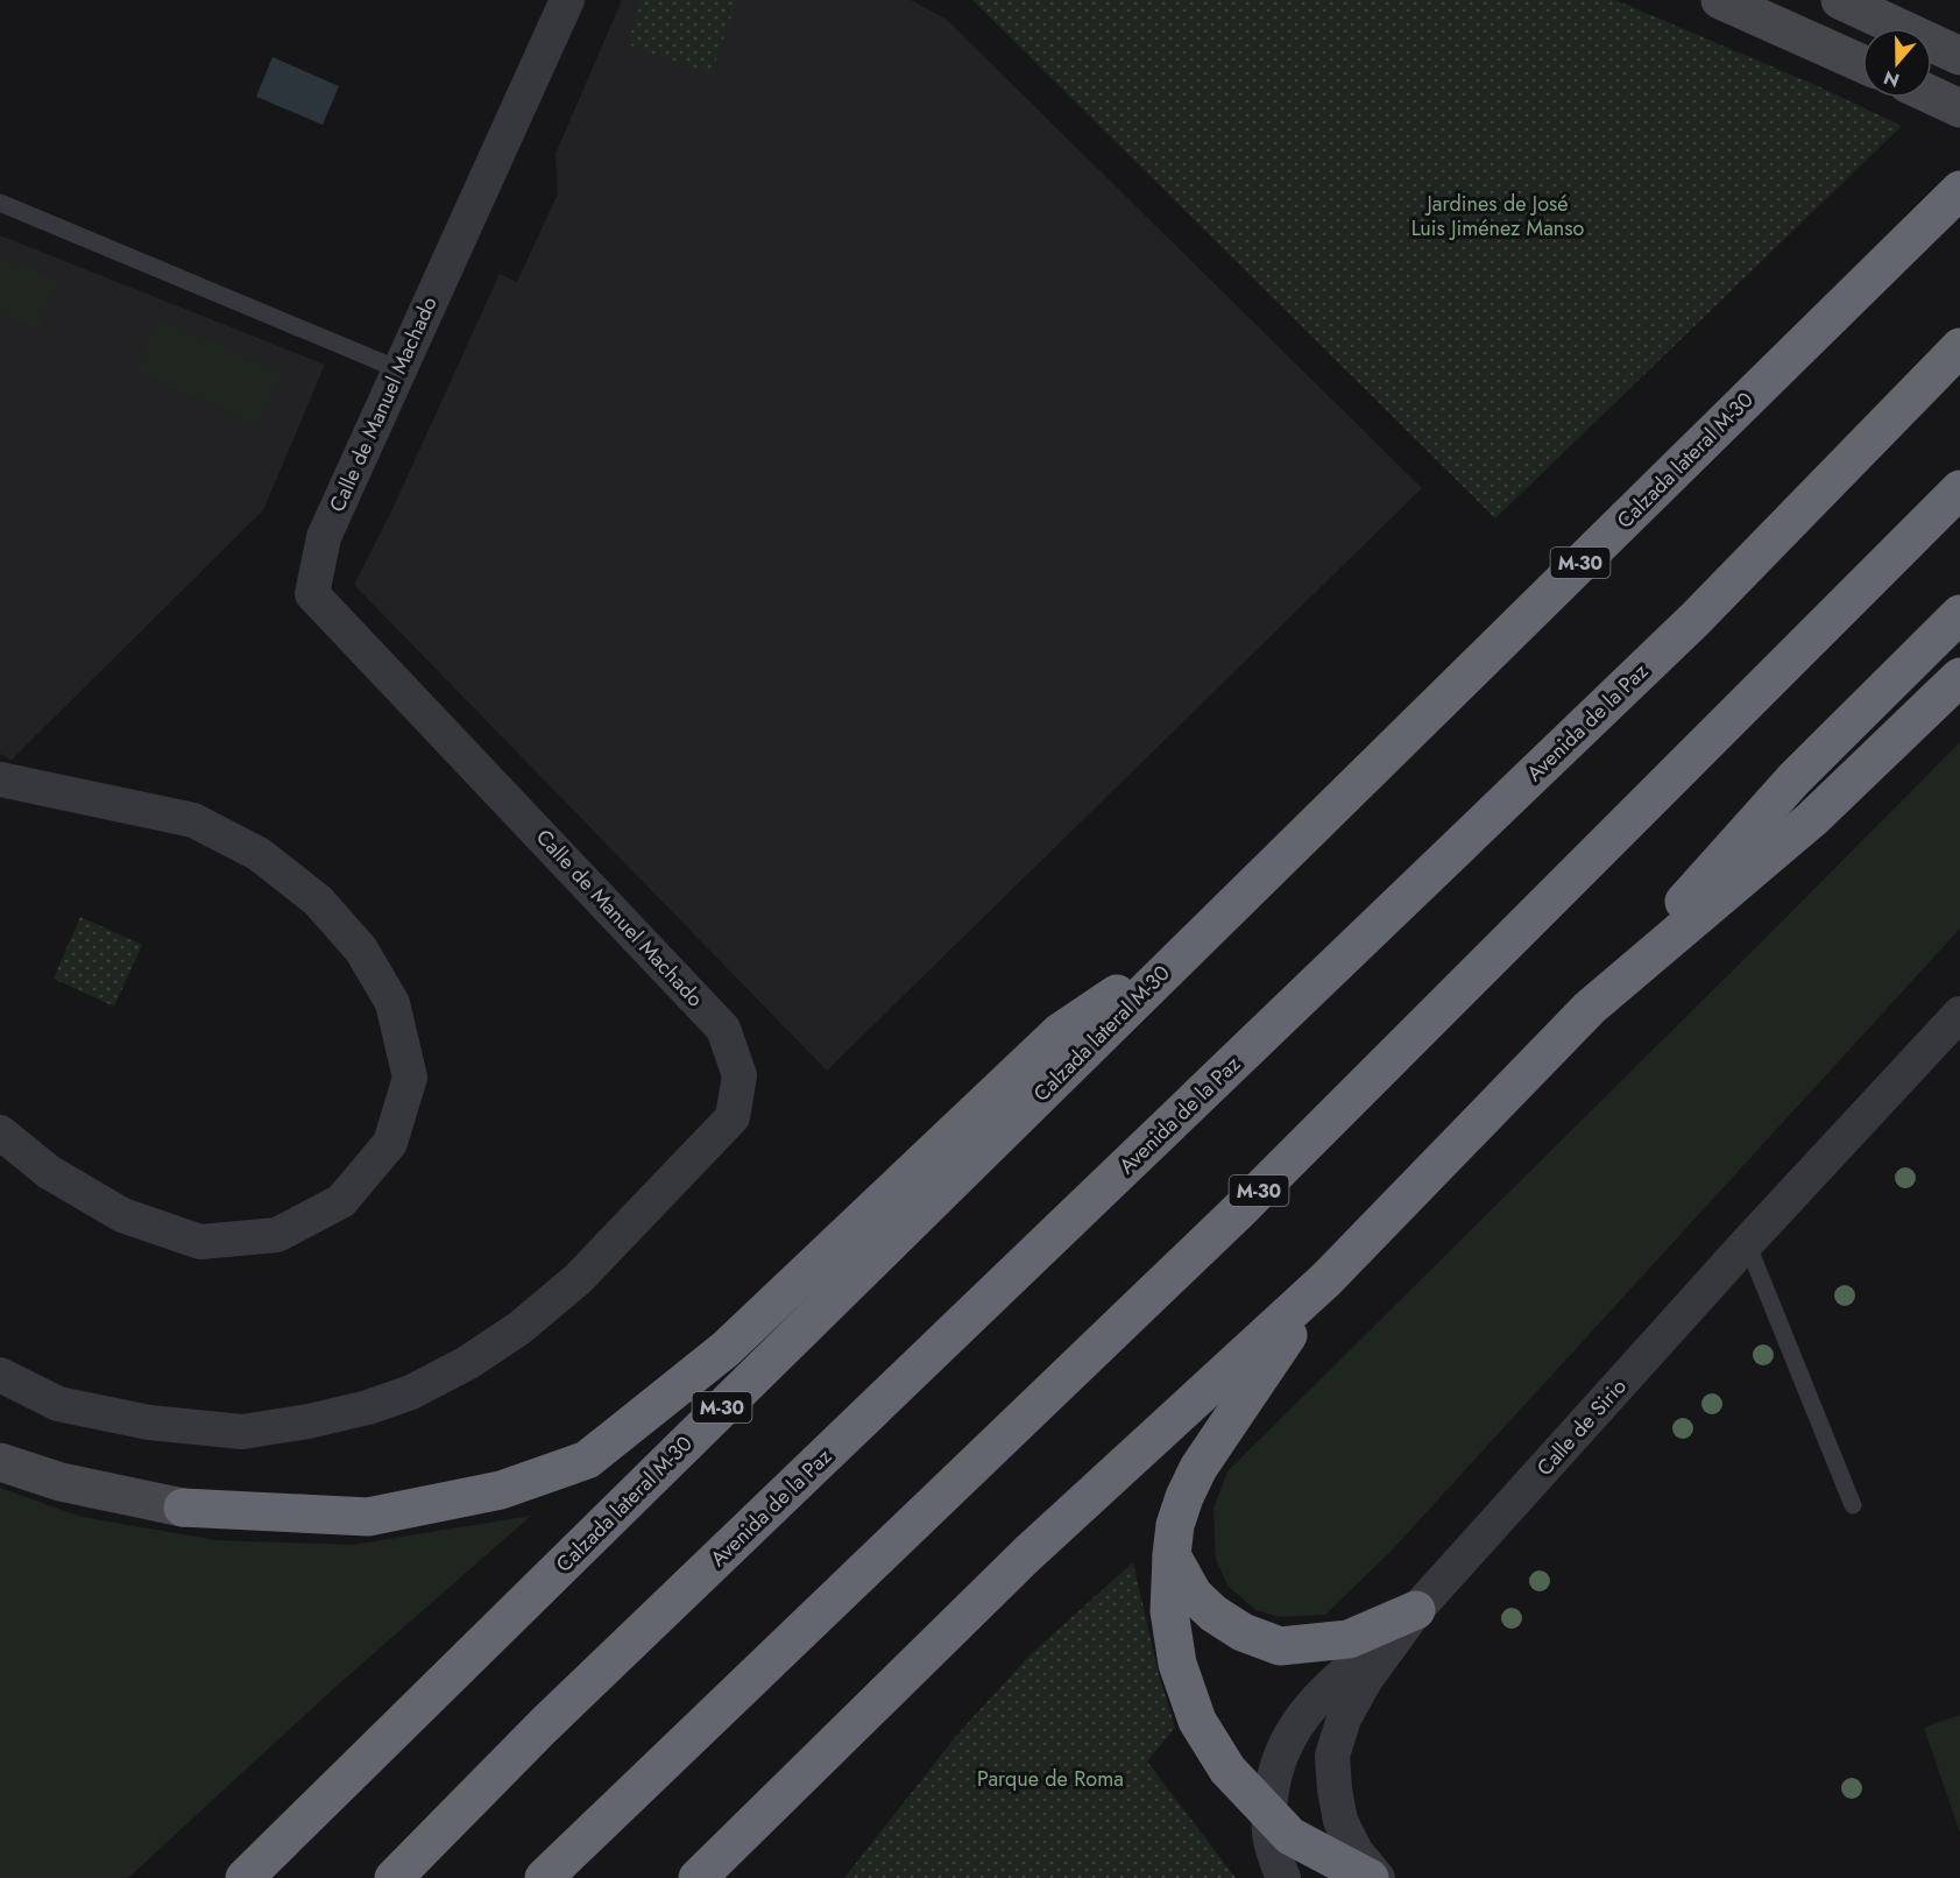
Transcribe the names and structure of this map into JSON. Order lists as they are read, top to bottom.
{
  "streets": {
    "highway": ["Calzada lateral M-30", "M-30", "Avenida de la Paz"],
    "street": ["Calle de Manuel Machado", "Calle de Sirio"]
  },
  "parks": ["Jardines de José Luis Jiménez Manso", "Parque de Roma"],
  "north": "bottom"
}
